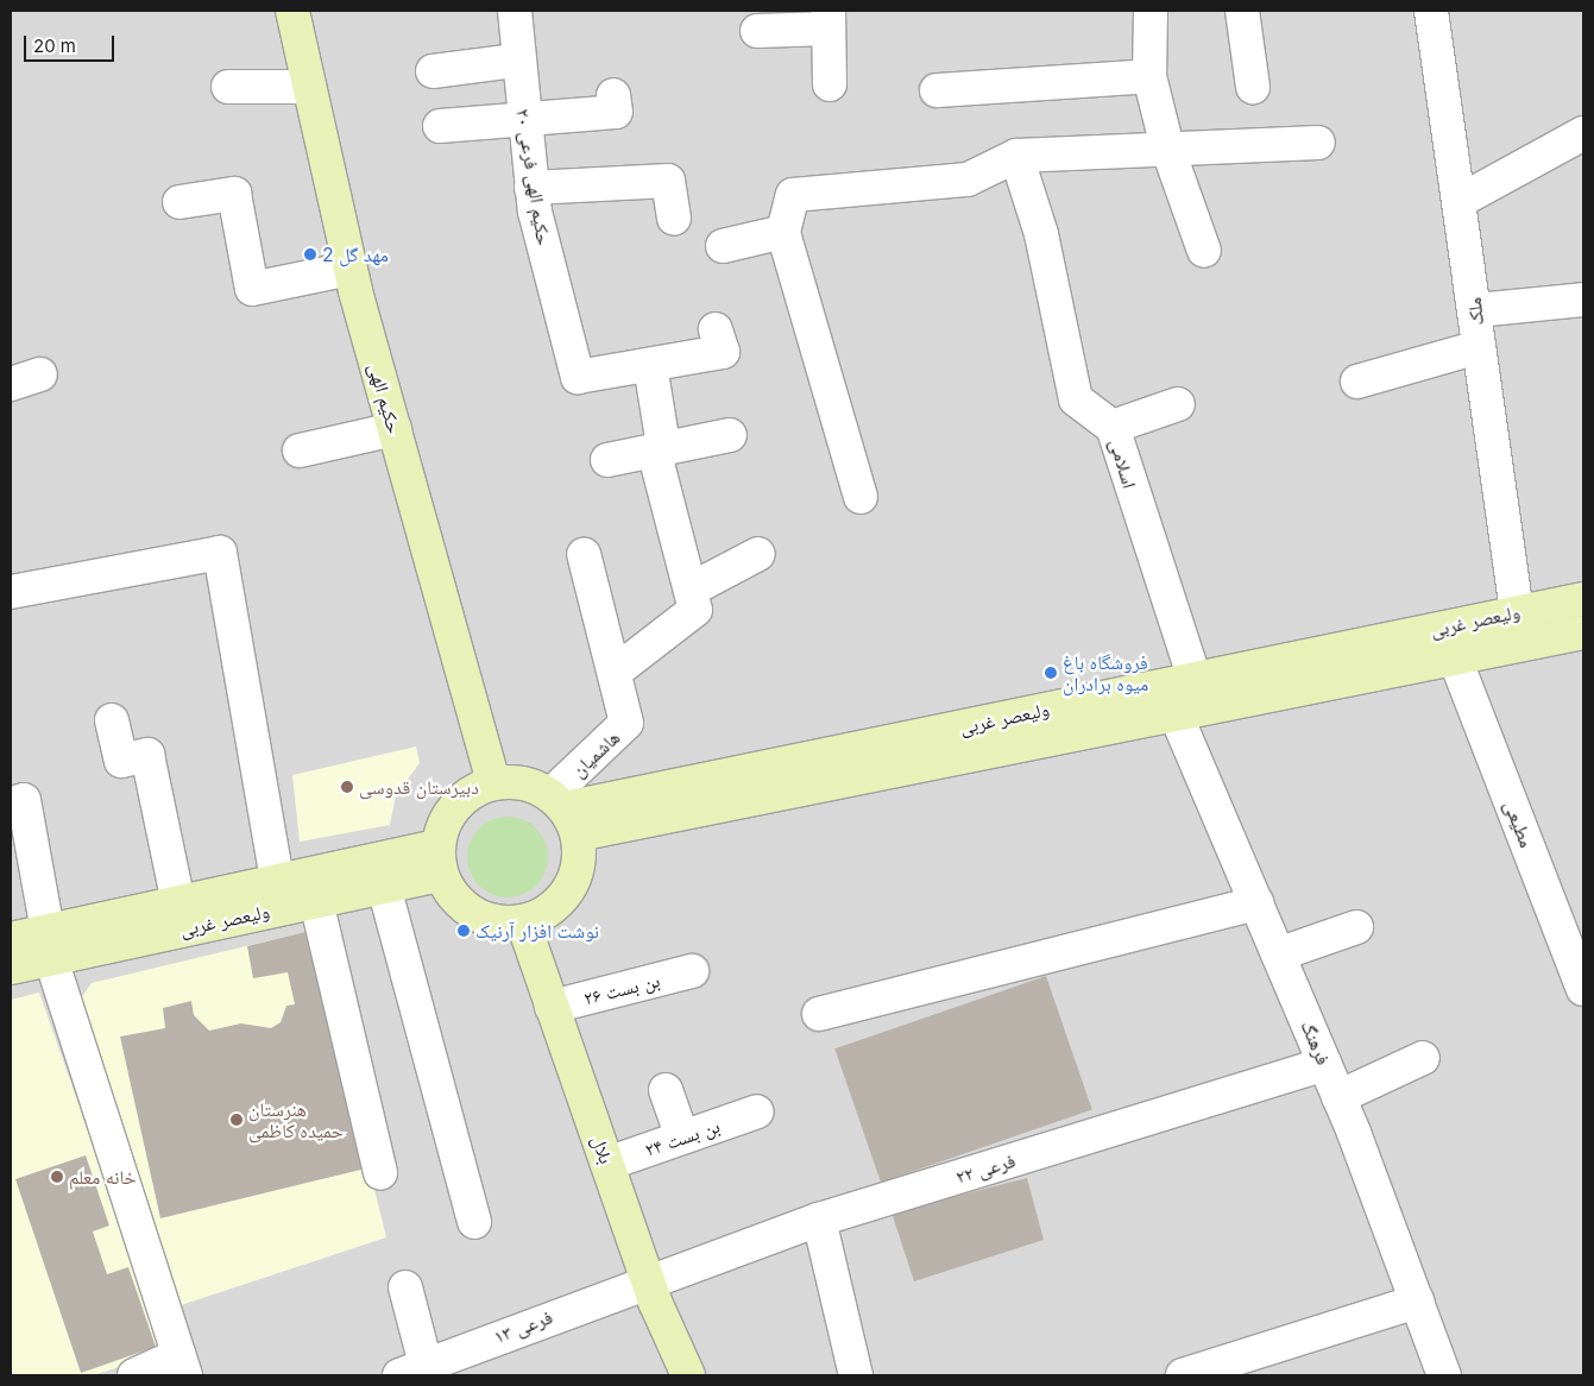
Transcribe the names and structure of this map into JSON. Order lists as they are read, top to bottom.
{
  "streets": {
    "main road": ["حکیم الهی", "ولیعصر غربی", "بلال"],
    "street": [
      "حکیم الهی فرعی ۲۰",
      "ملک",
      "اسلامی",
      "هاشمیان",
      "مطیعی",
      "بن بست ۲۶",
      "فرهنگ",
      "بن بست ۲۴",
      "فرعی ۲۲",
      "فرعی ۱۳"
    ]
  },
  "crossings": [
    ["ملک", "ولیعصر غربی"],
    ["حکیم الهی", "ولیعصر غربی"],
    ["حکیم الهی", "هاشمیان"],
    ["حکیم الهی", "بلال"],
    ["اسلامی", "ولیعصر غربی"],
    ["ولیعصر غربی", "هاشمیان"],
    ["ولیعصر غربی", "مطیعی"],
    ["ولیعصر غربی", "فرهنگ"],
    ["ولیعصر غربی", "بلال"],
    ["هاشمیان", "بلال"],
    ["بن بست ۲۶", "بلال"],
    ["فرهنگ", "فرعی ۲۲"],
    ["بن بست ۲۴", "بلال"],
    ["بلال", "فرعی ۲۲"],
    ["بلال", "فرعی ۱۳"],
    ["فرعی ۲۲", "فرعی ۱۳"]
  ],
  "places": [
    "مهد گل 2",
    "فروشگاه باغ میوه برادران",
    "دبیرستان قدوسی",
    "نوشت افزار آرنیک",
    "هنرستان حمیده کاظمی",
    "خانه معلم"
  ],
  "scale_bar": "20 m"
}
